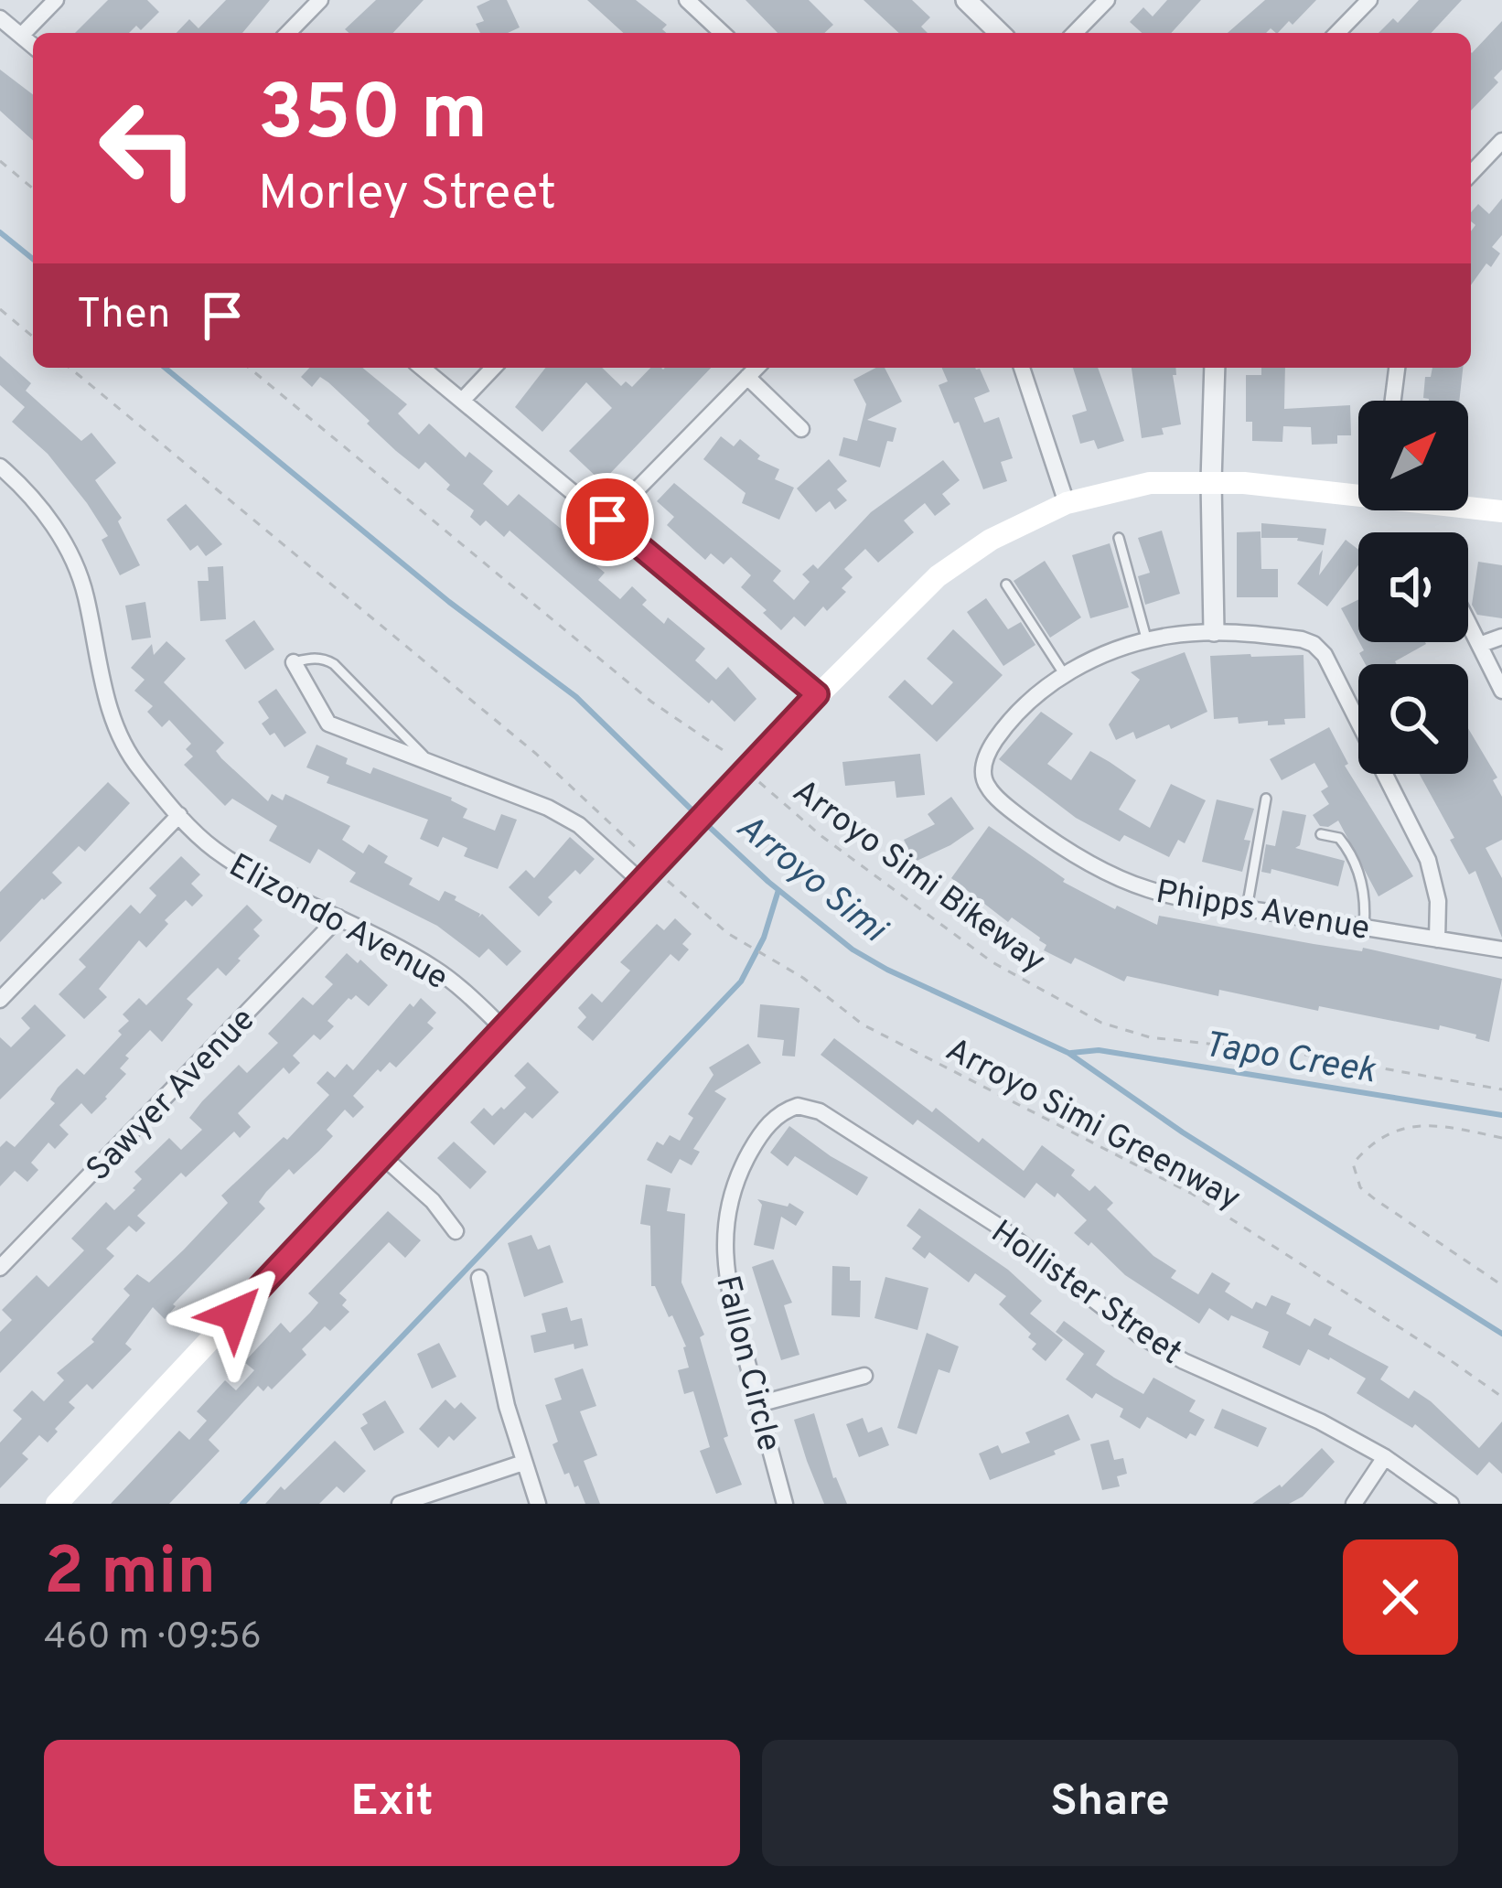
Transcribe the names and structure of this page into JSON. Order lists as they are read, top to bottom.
{
  "streets": {
    "street": [
      "Phipps Avenue",
      "Elizondo Avenue",
      "Sawyer Avenue",
      "Hollister Street",
      "Fallon Circle"
    ],
    "path": ["Arroyo Simi Bikeway", "Arroyo Simi Greenway"]
  },
  "crossings": [
    ["Elizondo Avenue", "Sawyer Avenue"],
    ["Hollister Street", "Fallon Circle"]
  ],
  "water": ["Arroyo Simi", "Tapo Creek"],
  "north": "top right",
  "page": {
    "turn": ["350 m", "Morley Street"],
    "then": "Then",
    "heading": ["2 min", "460 m · 09:56"],
    "buttons": ["Exit", "Share"]
  }
}
